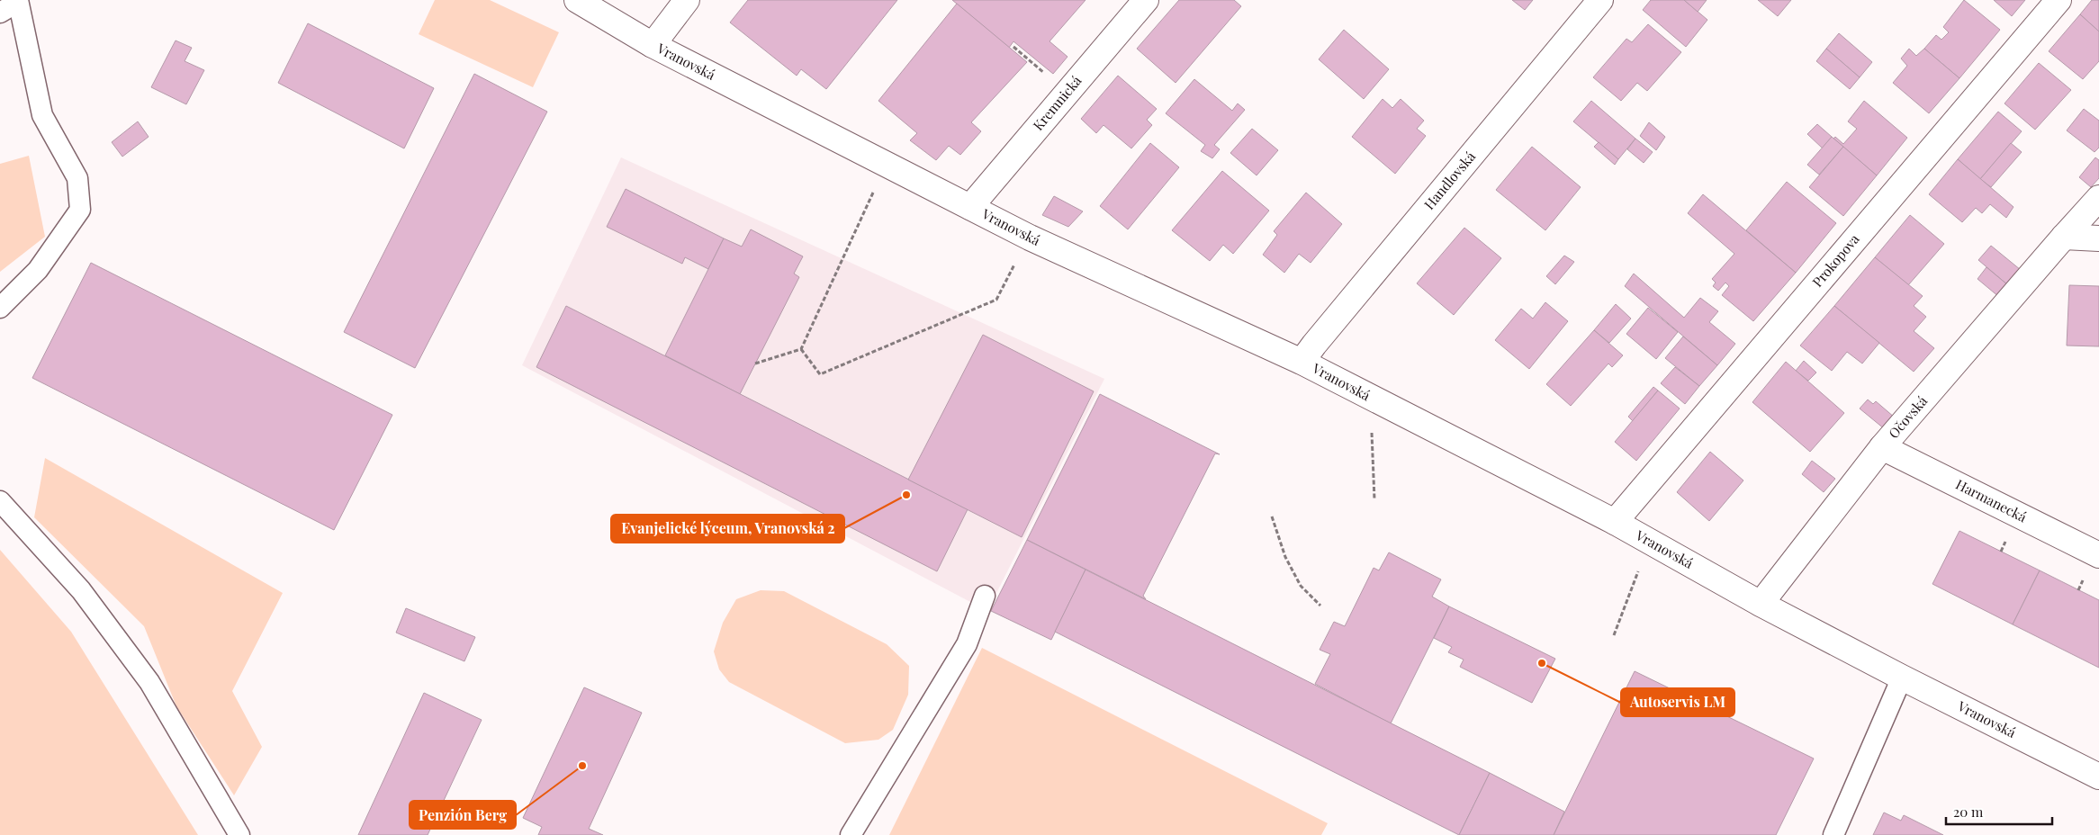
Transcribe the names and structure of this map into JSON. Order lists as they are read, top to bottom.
{
  "streets": {
    "street": [
      "Vranovská",
      "Kremnická",
      "Handlovská",
      "Prokopova",
      "Očovská",
      "Harmanecká"
    ]
  },
  "crossings": [
    ["Vranovská", "Kremnická"],
    ["Vranovská", "Handlovská"],
    ["Vranovská", "Prokopova"],
    ["Vranovská", "Očovská"],
    ["Očovská", "Harmanecká"]
  ],
  "places": ["Evanjelické lýceum, Vranovská 2", "Autoservis LM", "Penzión Berg"],
  "scale_bar": "20 m"
}
